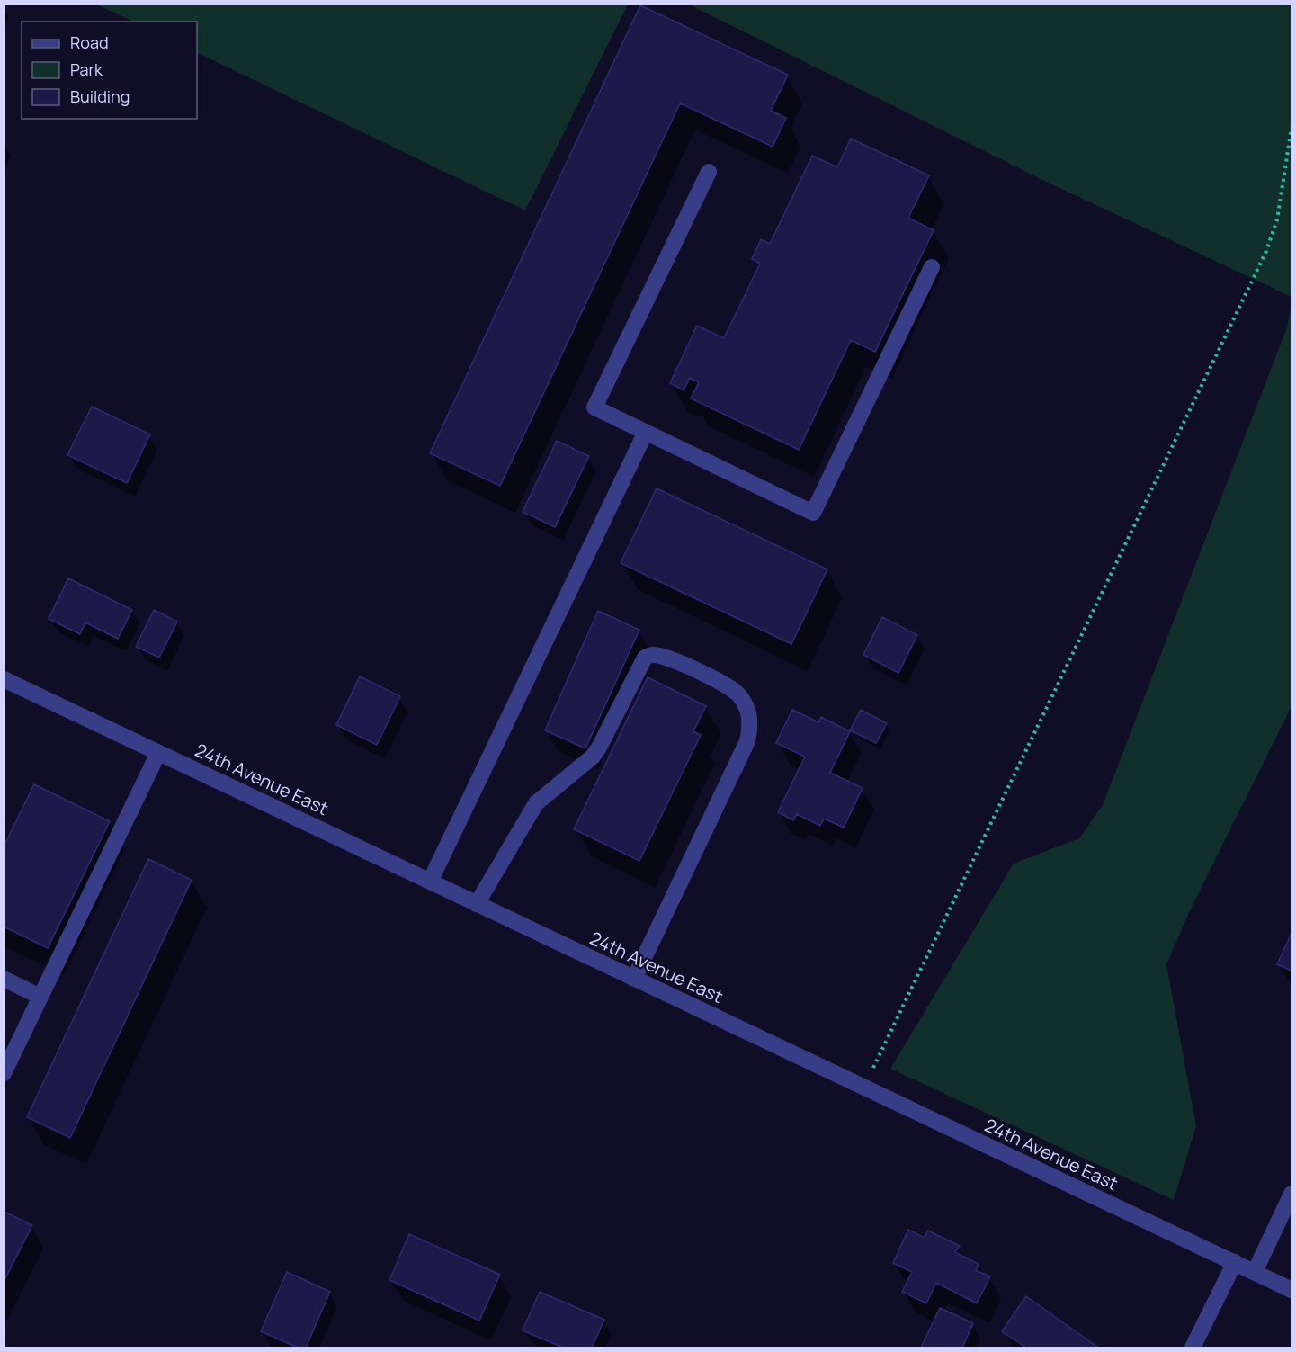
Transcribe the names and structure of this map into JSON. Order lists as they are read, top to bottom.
{
  "streets": {
    "street": ["24th Avenue East"]
  },
  "legend": ["Road", "Park", "Building"]
}
